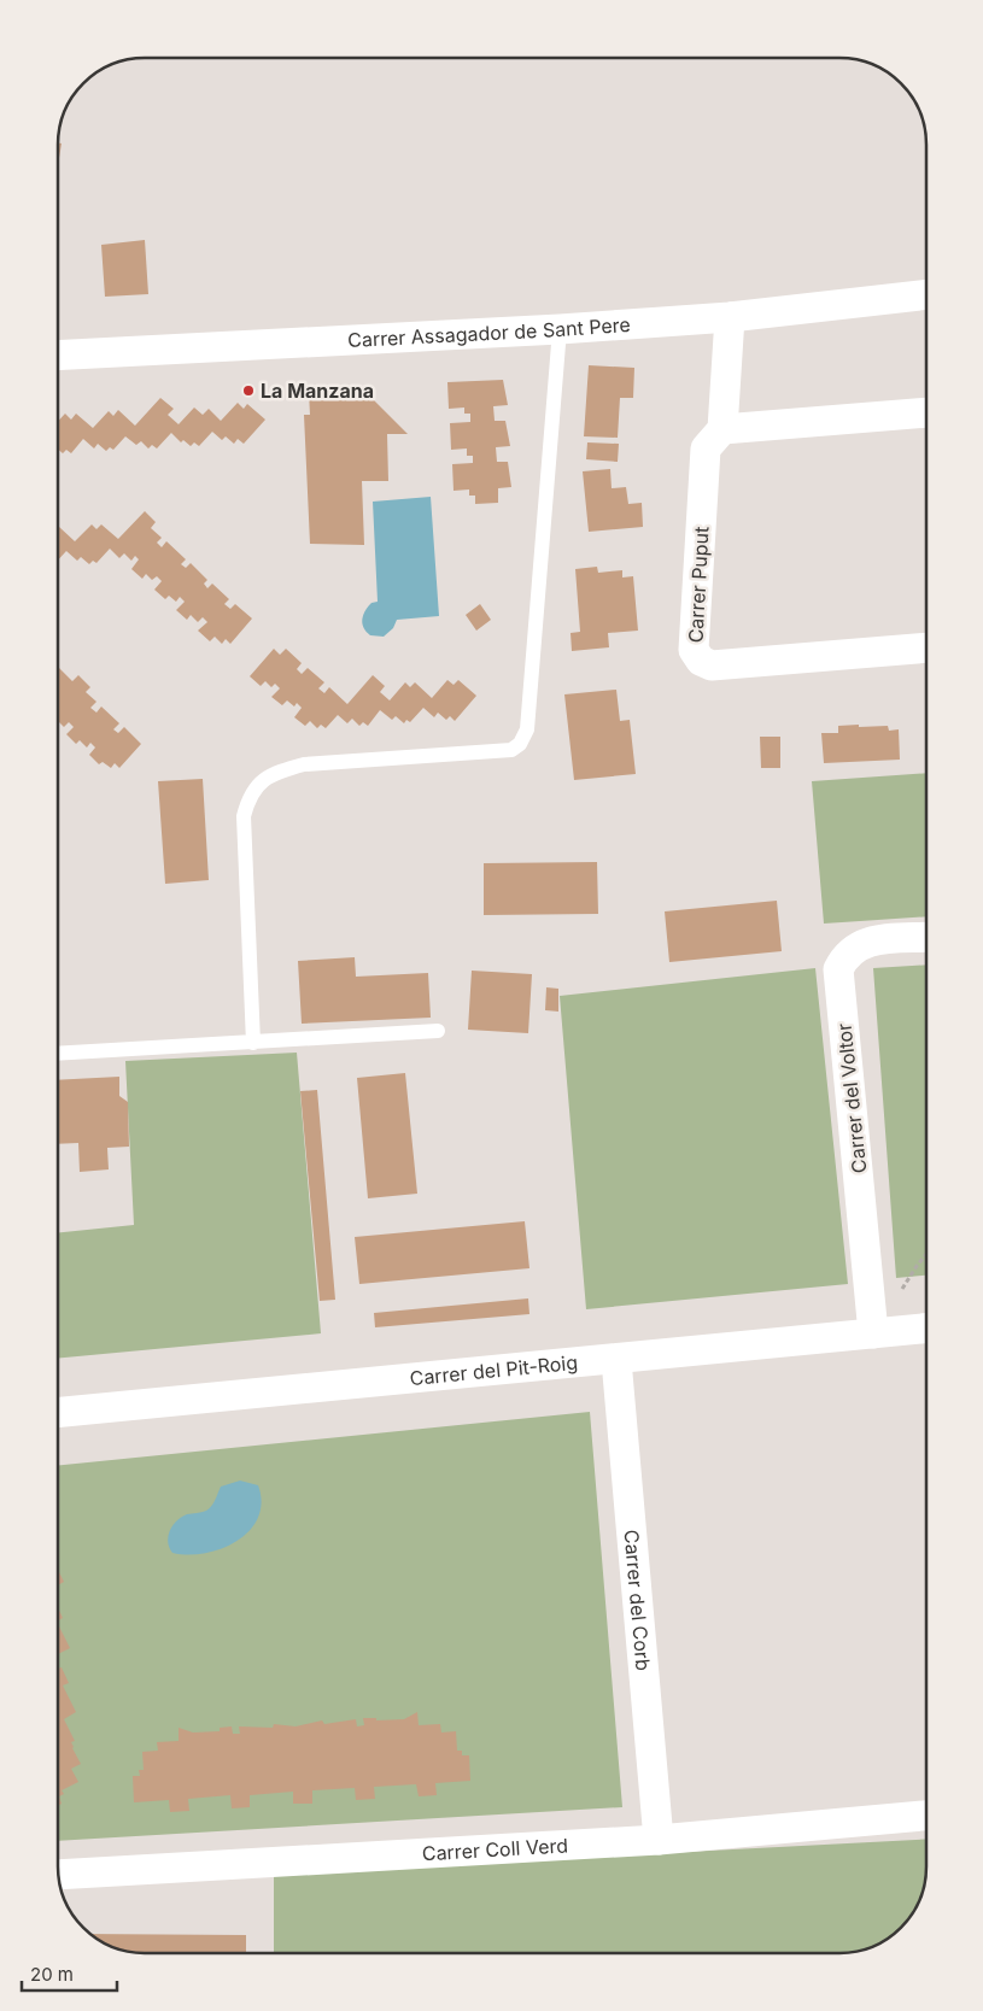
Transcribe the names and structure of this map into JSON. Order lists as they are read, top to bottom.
{
  "streets": {
    "street": [
      "Carrer Assagador de Sant Pere",
      "Carrer Puput",
      "Carrer del Voltor",
      "Carrer del Pit-Roig",
      "Carrer del Corb",
      "Carrer Coll Verd"
    ]
  },
  "crossings": [
    ["Carrer del Voltor", "Carrer del Pit-Roig"],
    ["Carrer del Pit-Roig", "Carrer del Corb"],
    ["Carrer del Corb", "Carrer Coll Verd"]
  ],
  "places": ["La Manzana"],
  "scale_bar": "20 m"
}
